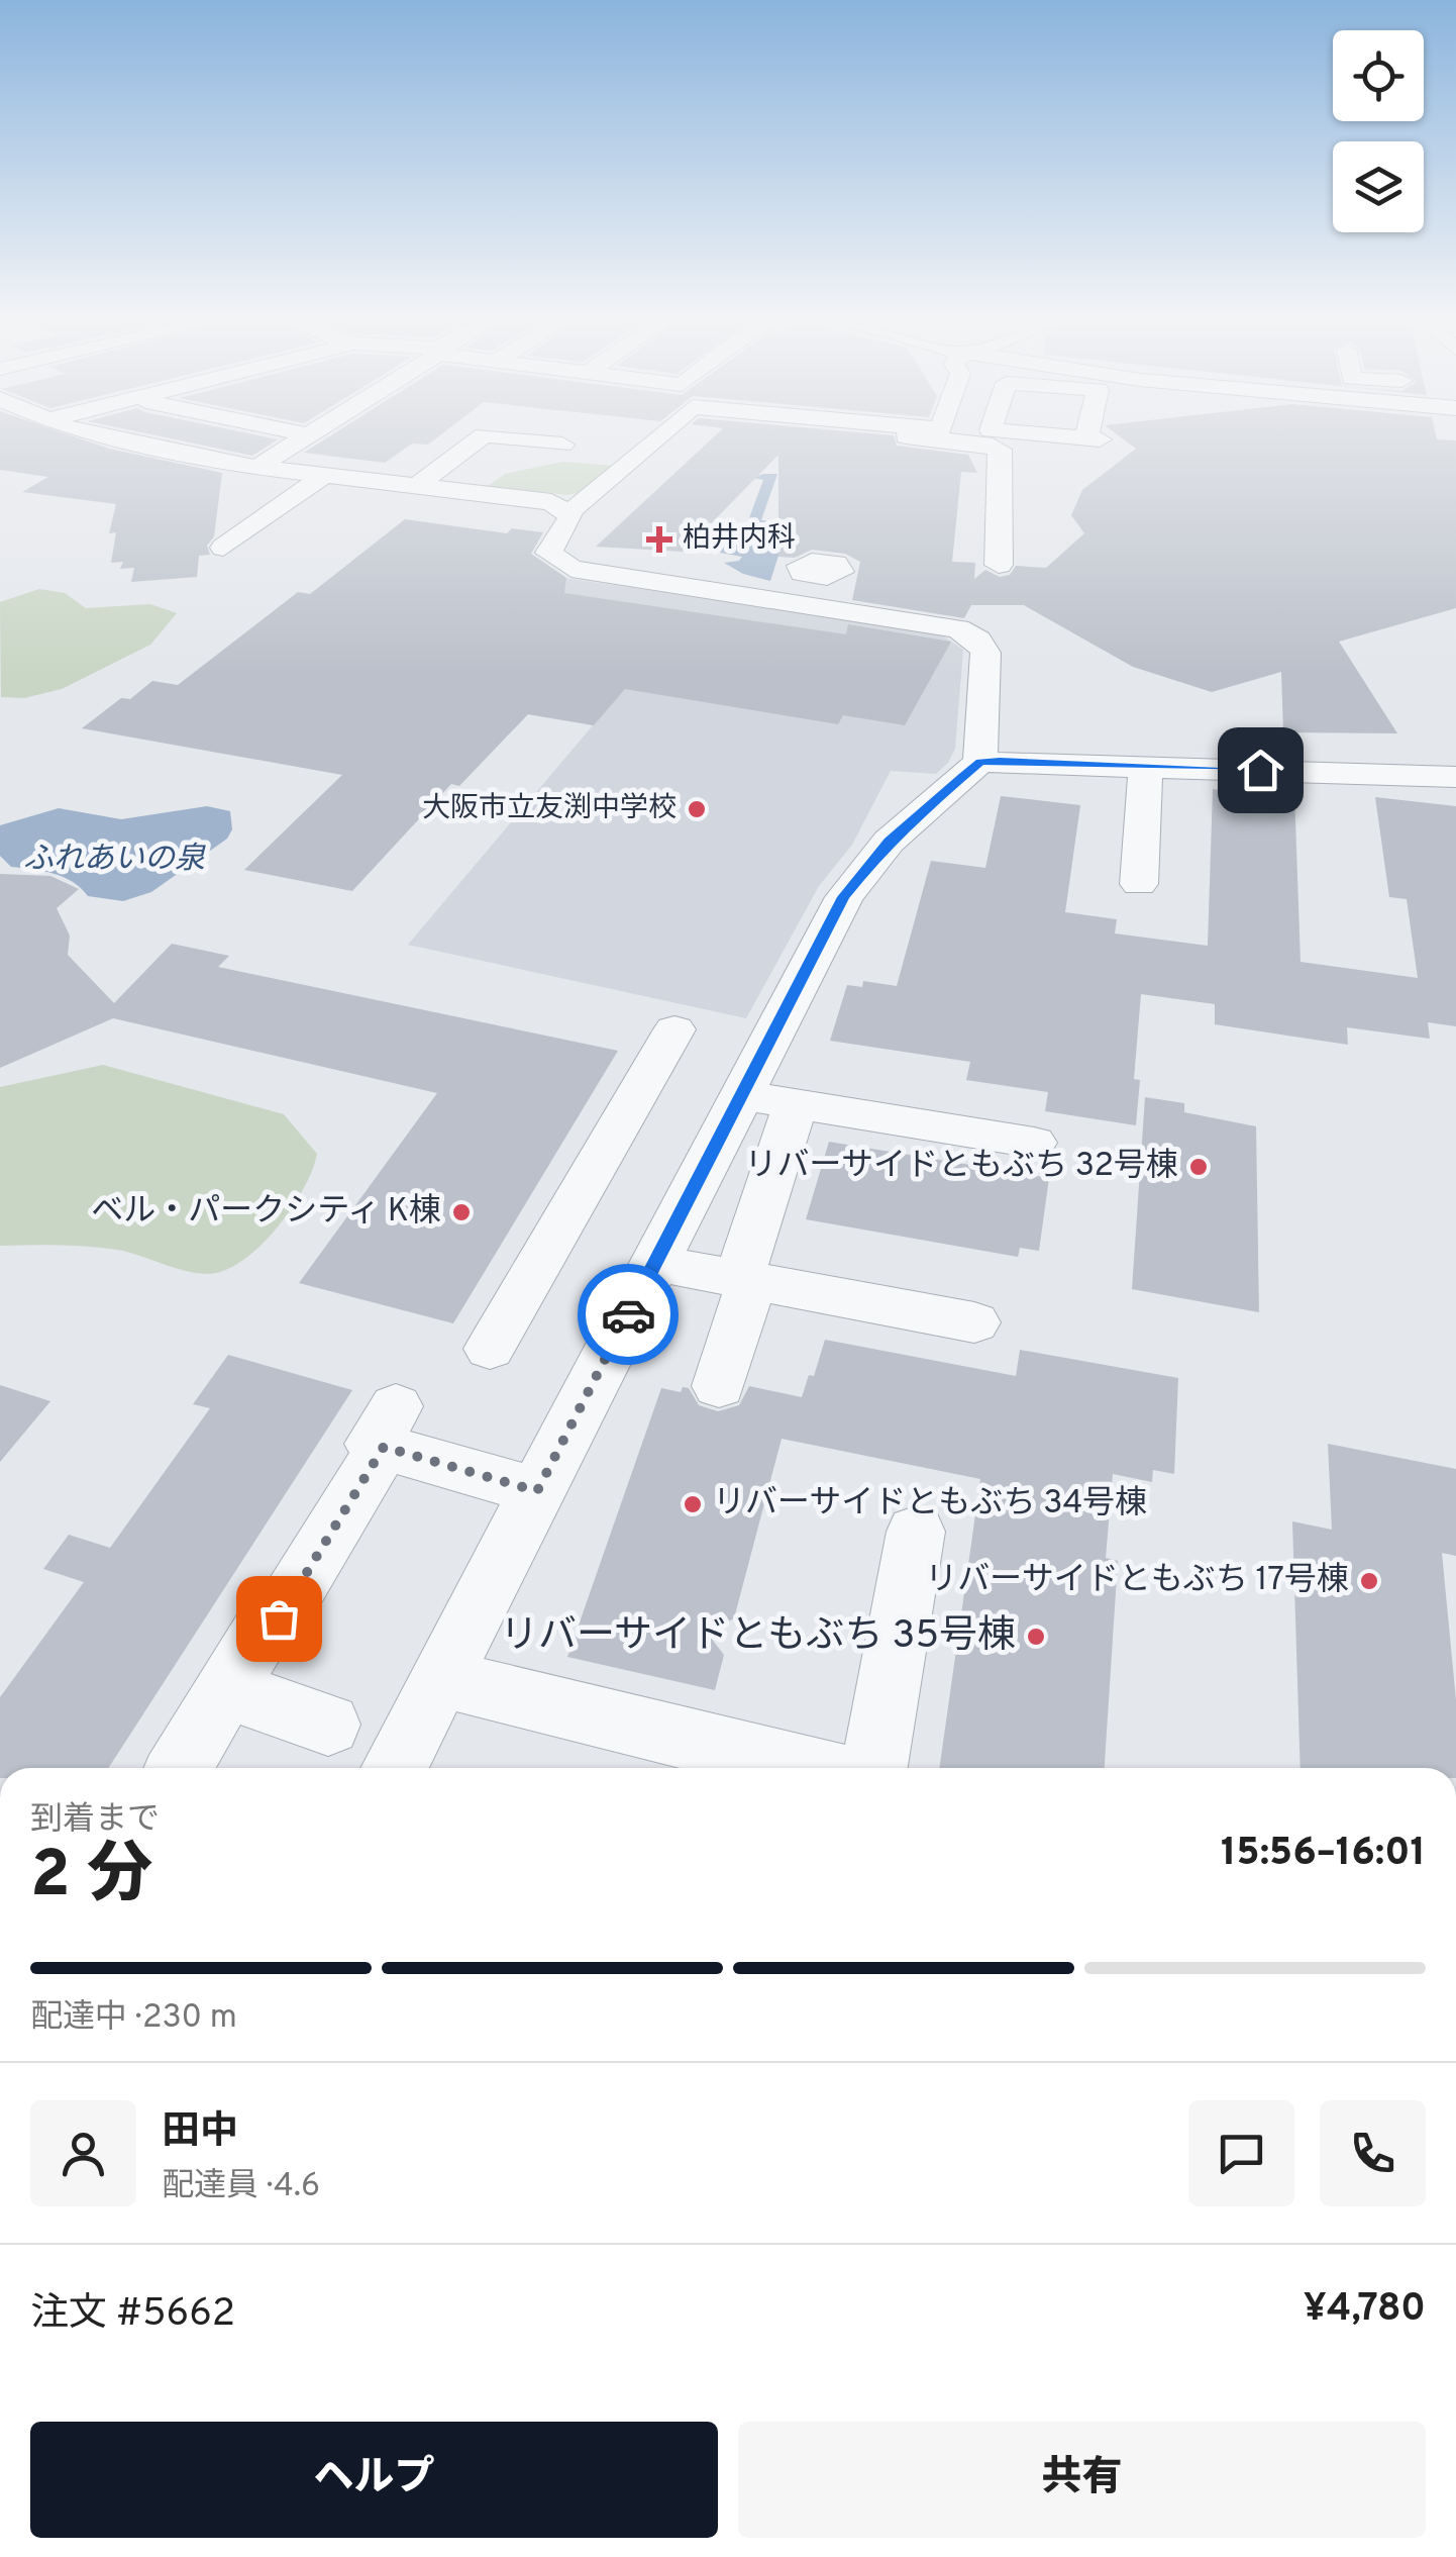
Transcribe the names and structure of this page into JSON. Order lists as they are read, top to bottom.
{
  "water": ["ふれあいの泉"],
  "places": {
    "health": ["柏井内科"],
    "other": [
      "大阪市立友渕中学校",
      "リバーサイドともぶち 32号棟",
      "ベル・パークシティ K棟",
      "リバーサイドともぶち 34号棟",
      "リバーサイドともぶち 17号棟",
      "リバーサイドともぶち 35号棟"
    ]
  },
  "page": {
    "heading": ["2 分", "到着まで", "15:56–16:01"],
    "panel": [
      "田中",
      "配達員 · 4.6",
      "注文 #5662",
      "¥4,780"
    ],
    "bar": "配達中 · 230 m",
    "buttons": ["ヘルプ", "共有"]
  }
}
